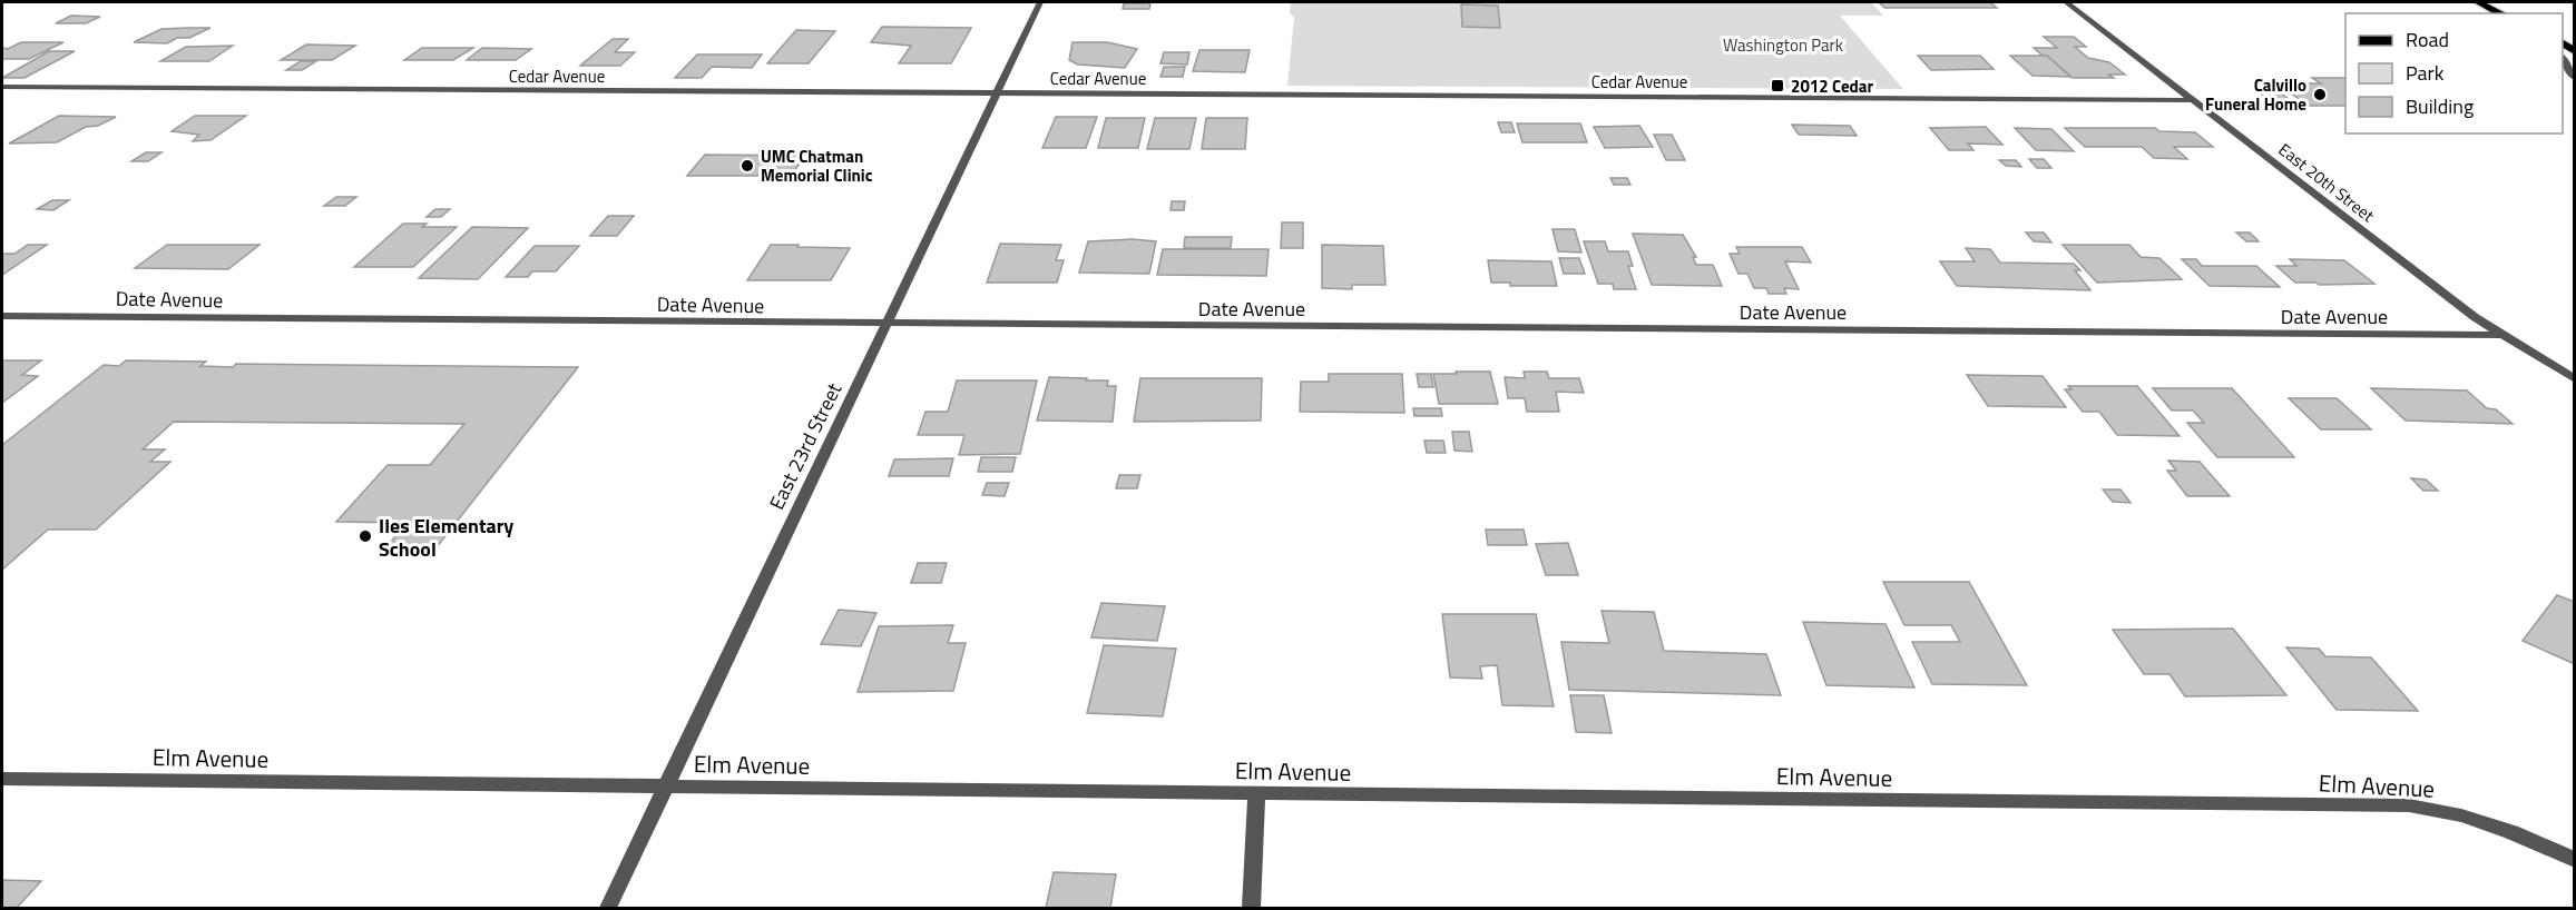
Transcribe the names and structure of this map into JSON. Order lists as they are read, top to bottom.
{
  "streets": {
    "street": [
      "Cedar Avenue",
      "East 20th Street",
      "Date Avenue",
      "East 23rd Street",
      "Elm Avenue"
    ]
  },
  "crossings": [
    ["Cedar Avenue", "East 20th Street"],
    ["Cedar Avenue", "East 23rd Street"],
    ["East 20th Street", "Date Avenue"],
    ["Date Avenue", "East 23rd Street"],
    ["East 23rd Street", "Elm Avenue"]
  ],
  "parks": ["Washington Park"],
  "places": {
    "transit": ["2012 Cedar"],
    "other": ["Calvillo Funeral Home", "UMC Chatman Memorial Clinic", "Iles Elementary School"]
  },
  "legend": ["Road", "Park", "Building"]
}
